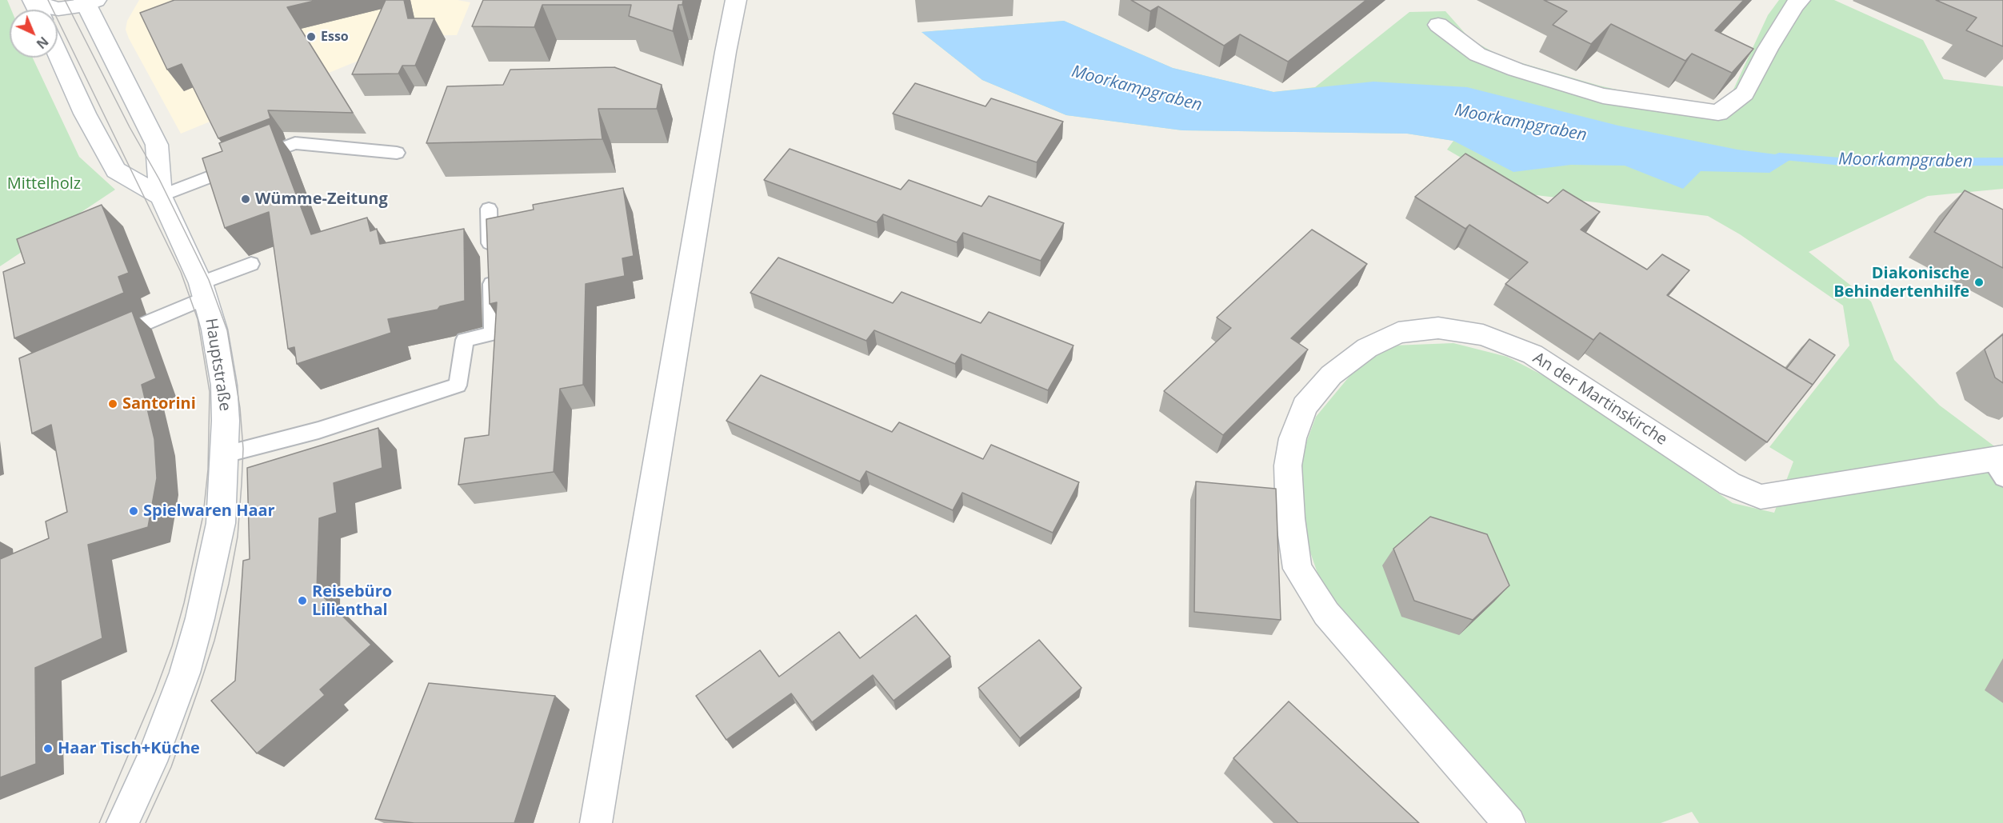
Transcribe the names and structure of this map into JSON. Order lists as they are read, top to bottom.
{
  "streets": {
    "street": ["Hauptstraße", "An der Martinskirche"]
  },
  "water": ["Moorkampgraben"],
  "parks": ["Mittelholz"],
  "places": [
    "Esso",
    "Wümme-Zeitung",
    "Diakonische Behindertenhilfe",
    "Santorini",
    "Spielwaren Haar",
    "Reisebüro Lilienthal",
    "Haar Tisch+Küche"
  ],
  "north": "bottom right"
}
